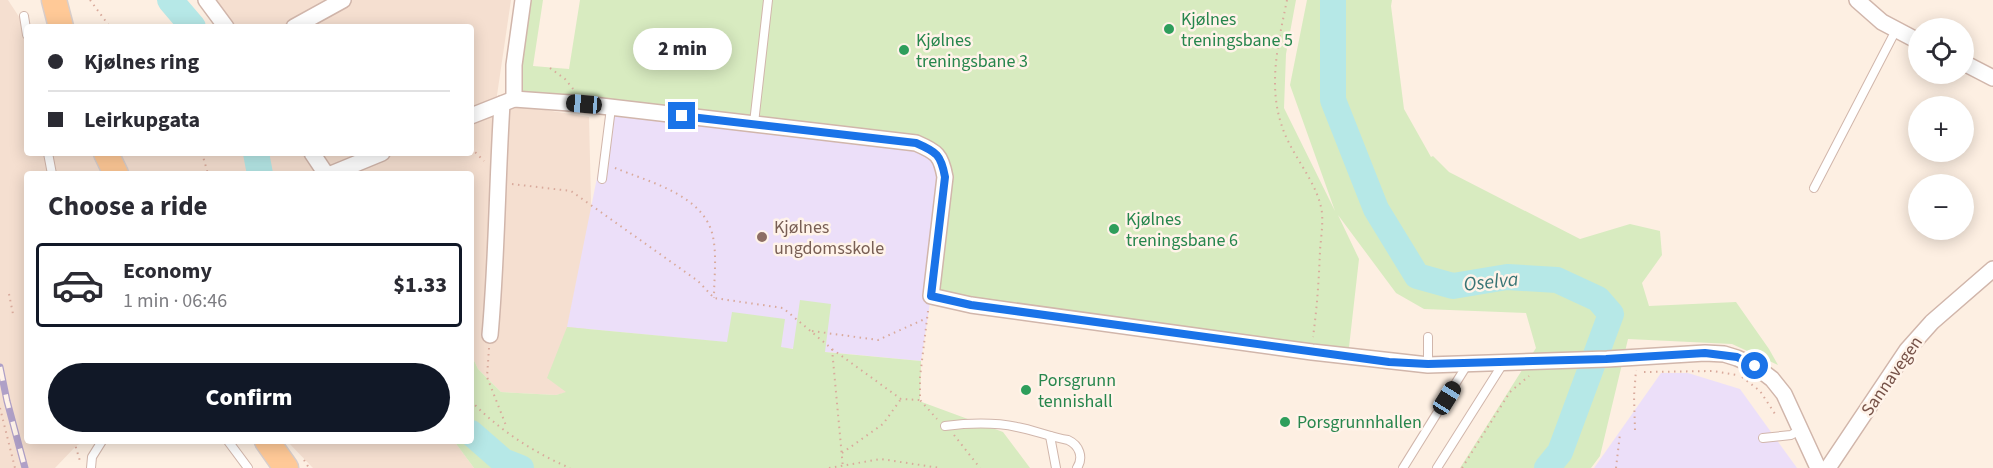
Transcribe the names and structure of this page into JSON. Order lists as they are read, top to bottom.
{
  "streets": {
    "street": ["Sannavegen"]
  },
  "water": ["Oselva"],
  "places": [
    "Kjølnes treningsbane 5",
    "Kjølnes treningsbane 3",
    "Kjølnes treningsbane 6",
    "Kjølnes ungdomsskole",
    "Porsgrunn tennishall",
    "Porsgrunnhallen"
  ],
  "page": {
    "map_buttons": ["+", "−"],
    "banner": ["Kjølnes ring", "Leirkupgata"],
    "bubble": "2 min",
    "heading": "Choose a ride",
    "list": [
      {
        "name": "Economy",
        "note": "1 min · 06:46",
        "value": "$1.33"
      }
    ],
    "buttons": "Confirm"
  }
}
